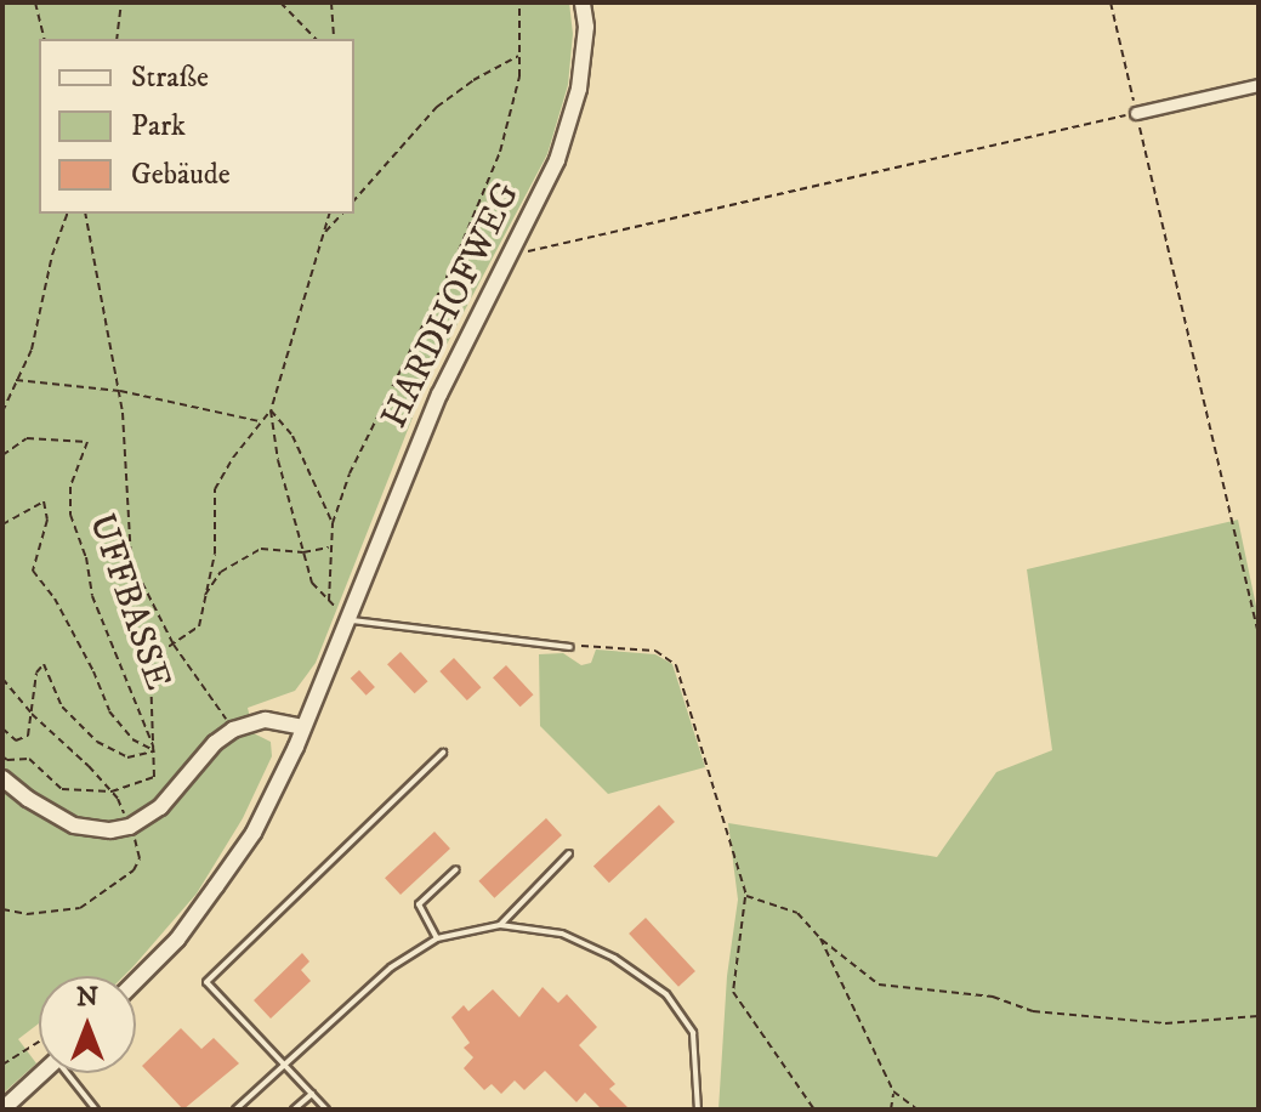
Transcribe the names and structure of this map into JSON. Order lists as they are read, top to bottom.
{
  "streets": {
    "street": ["HARDHOFWEG"],
    "path": ["UFFBASSE"]
  },
  "legend": ["Straße", "Park", "Gebäude"],
  "north": "top"
}
